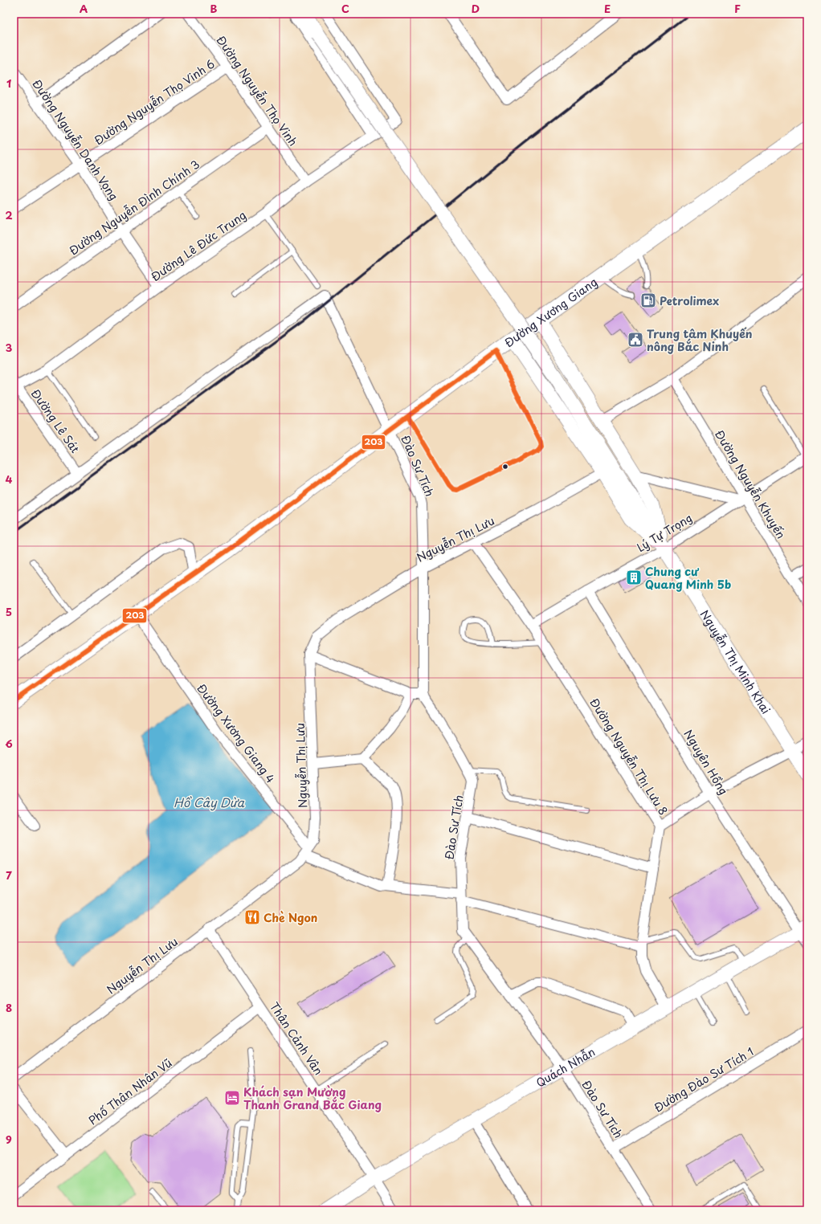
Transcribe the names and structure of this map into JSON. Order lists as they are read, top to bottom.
{
  "streets": {
    "main road": ["Đường Xương Giang", "Nguyễn Thị Minh Khai", "Quách Nhẫn"],
    "street": [
      "Đường Nguyễn Thọ Vinh",
      "Đường Nguyễn Thọ Vinh 6",
      "Đường Nguyễn Danh Vọng",
      "Đường Nguyễn Đình Chính 3",
      "Đường Lê Đức Trung",
      "Đường Lê Sát",
      "Đào Sư Tích",
      "Đường Nguyễn Khuyến",
      "Lý Tự Trọng",
      "Nguyễn Thị Lưu",
      "Đường Xương Giang 4",
      "Đường Nguyễn Thị Lưu 8",
      "Nguyên Hồng",
      "Thân Cảnh Vân",
      "Đường Đào Sư Tích 1",
      "Phố Thân Nhân Vũ"
    ]
  },
  "crossings": [
    ["Đường Nguyễn Thọ Vinh", "Đường Nguyễn Thọ Vinh 6"],
    ["Đường Nguyễn Thọ Vinh", "Đường Nguyễn Đình Chính 3"],
    ["Đường Nguyễn Thọ Vinh", "Đường Lê Đức Trung"],
    ["Đường Nguyễn Thọ Vinh 6", "Đường Nguyễn Danh Vọng"],
    ["Đường Nguyễn Danh Vọng", "Đường Nguyễn Đình Chính 3"],
    ["Đường Nguyễn Danh Vọng", "Đường Lê Đức Trung"],
    ["Đường Lê Đức Trung", "Đường Lê Sát"],
    ["Đường Xương Giang", "Đào Sư Tích"],
    ["Đường Xương Giang", "Đường Xương Giang 4"],
    ["Đường Lê Sát", "Đào Sư Tích"],
    ["Đào Sư Tích", "Nguyễn Thị Lưu"],
    ["Đào Sư Tích", "Quách Nhẫn"],
    ["Đào Sư Tích", "Đường Đào Sư Tích 1"],
    ["Đường Nguyễn Khuyến", "Lý Tự Trọng"],
    ["Lý Tự Trọng", "Nguyễn Thị Minh Khai"],
    ["Lý Tự Trọng", "Đường Nguyễn Thị Lưu 8"],
    ["Lý Tự Trọng", "Nguyên Hồng"],
    ["Nguyễn Thị Lưu", "Đường Xương Giang 4"],
    ["Nguyễn Thị Lưu", "Đường Nguyễn Thị Lưu 8"],
    ["Nguyễn Thị Lưu", "Thân Cảnh Vân"],
    ["Đường Nguyễn Thị Lưu 8", "Quách Nhẫn"],
    ["Nguyên Hồng", "Quách Nhẫn"],
    ["Thân Cảnh Vân", "Quách Nhẫn"],
    ["Thân Cảnh Vân", "Phố Thân Nhân Vũ"]
  ],
  "water": ["Hồ Cây Dừa"],
  "places": {
    "fuel station": ["Petrolimex"],
    "public building": ["Trung tâm Khuyến nông Bắc Ninh"],
    "building": ["Chung cư Quang Minh 5b"],
    "restaurant": ["Chè Ngon"],
    "hotel": ["Khách sạn Mường Thanh Grand Bắc Giang"]
  },
  "lines": ["transit line 203"],
  "grid": {
    "columns": [
      "A",
      "B",
      "C",
      "D",
      "E",
      "F"
    ],
    "rows": [
      "1",
      "2",
      "3",
      "4",
      "5",
      "6",
      "7",
      "8",
      "9"
    ]
  }
}
